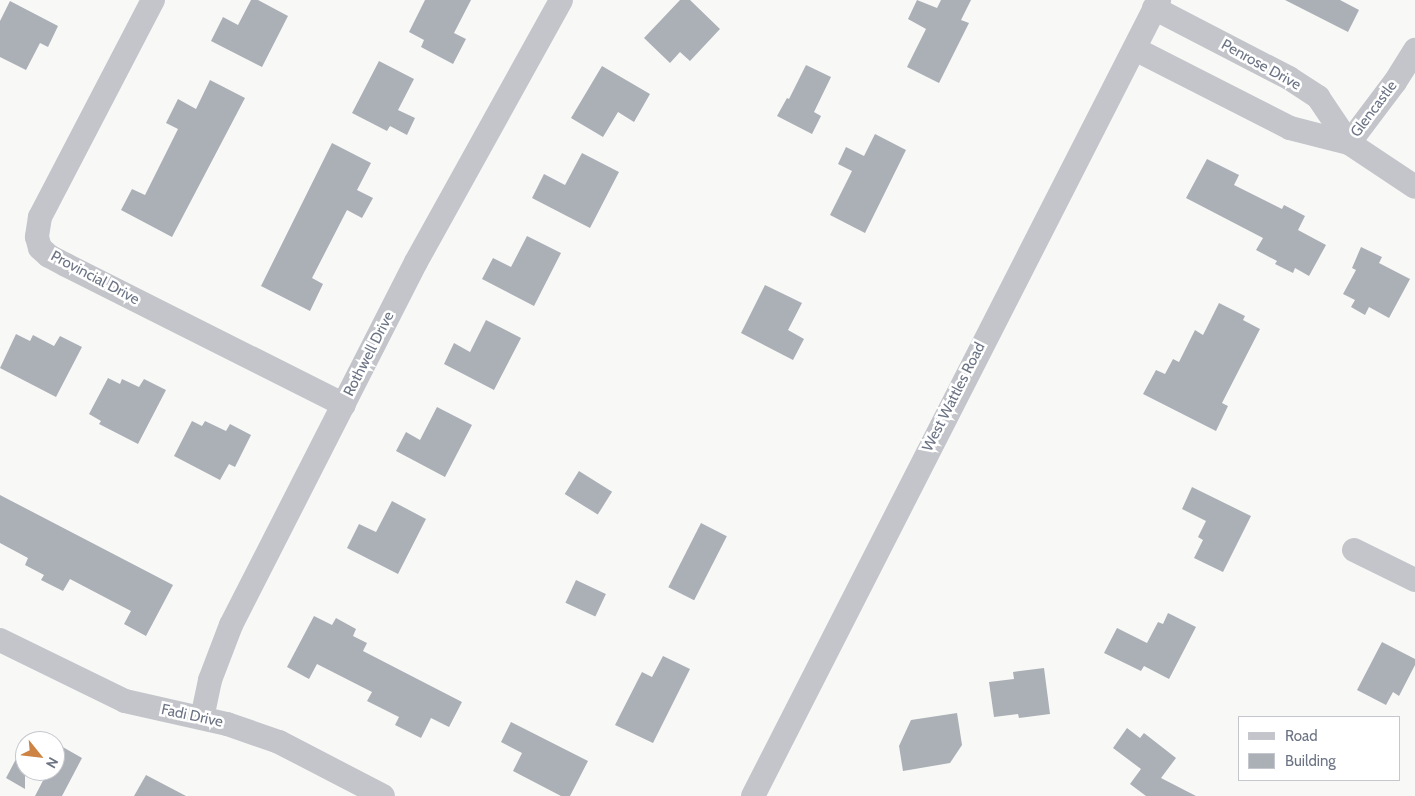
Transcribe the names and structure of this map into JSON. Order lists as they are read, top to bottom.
{
  "streets": {
    "street": [
      "Penrose Drive",
      "Glencastle",
      "Provincial Drive",
      "Rothwell Drive",
      "West Wattles Road",
      "Fadi Drive"
    ]
  },
  "crossings": [
    ["Penrose Drive", "Glencastle"],
    ["Penrose Drive", "West Wattles Road"],
    ["Provincial Drive", "Rothwell Drive"],
    ["Rothwell Drive", "Fadi Drive"]
  ],
  "legend": ["Road", "Building"],
  "north": "bottom right"
}
